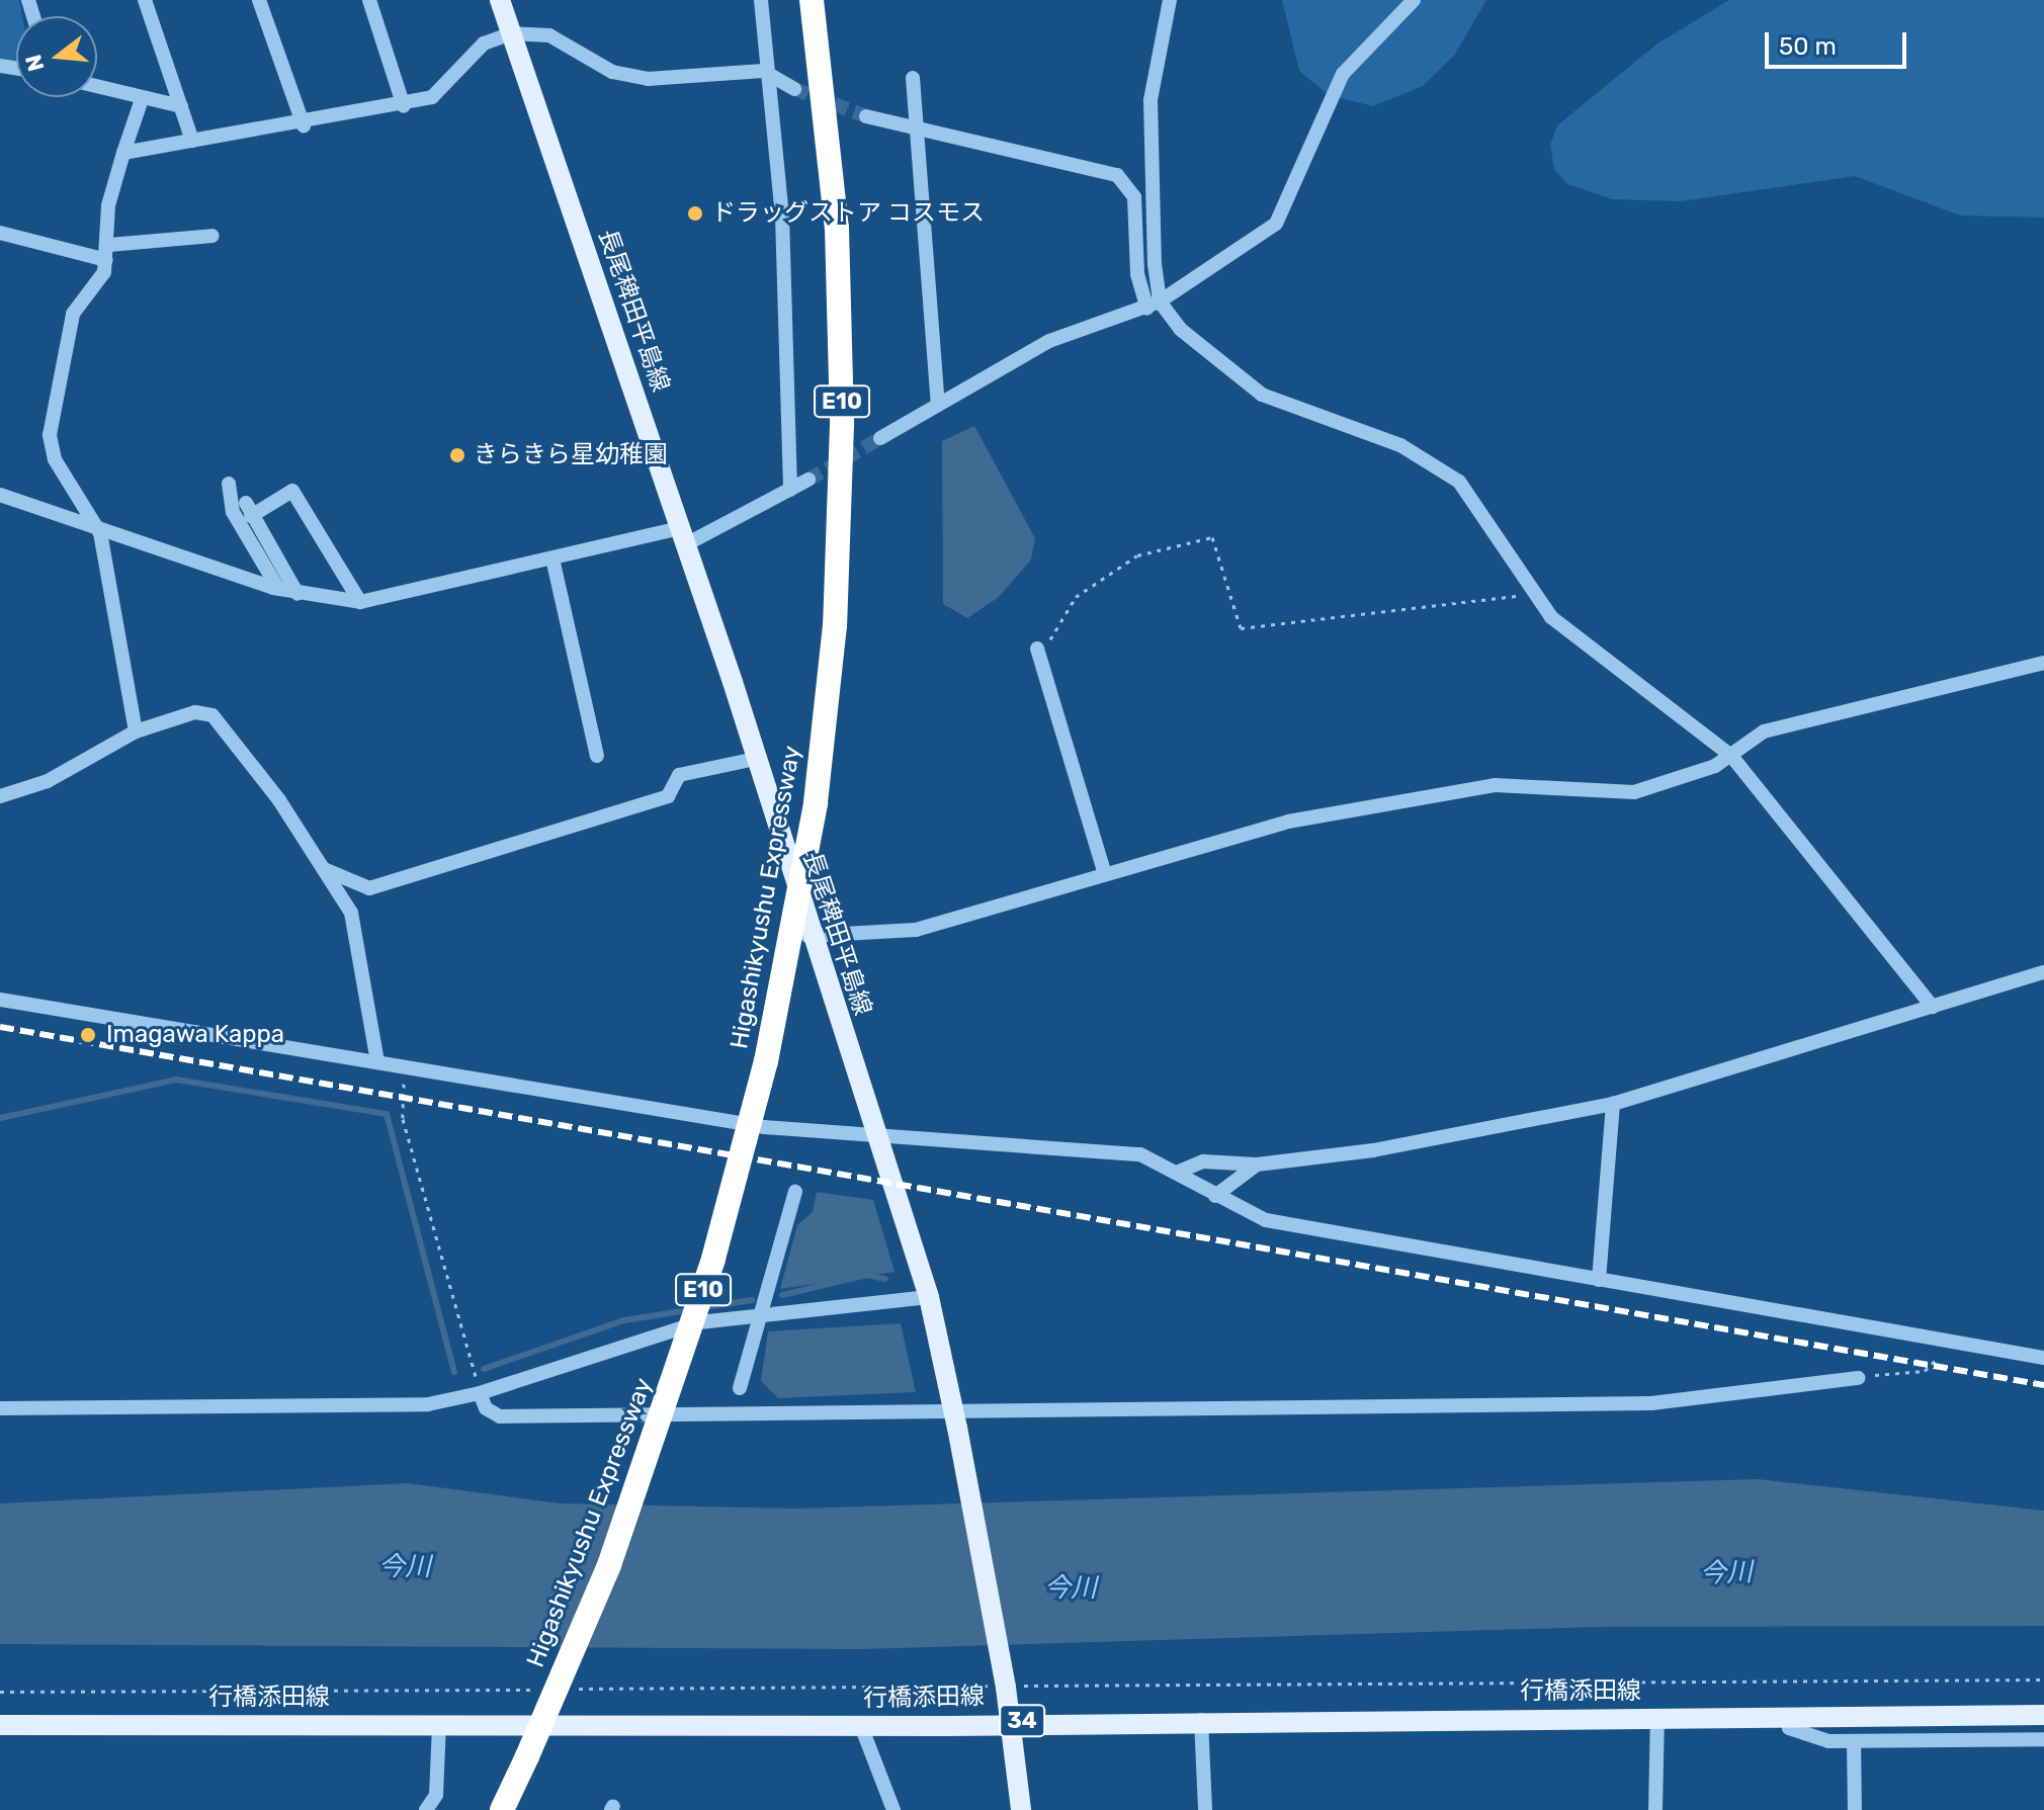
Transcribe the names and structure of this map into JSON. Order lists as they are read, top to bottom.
{
  "streets": {
    "highway": ["E10", "Higashikyushu Expressway"],
    "main road": ["長尾稗田平島線", "行橋添田線", "34"]
  },
  "crossings": [
    ["長尾稗田平島線", "行橋添田線"]
  ],
  "water": ["今川"],
  "places": ["ドラッグストア コスモス", "きらきら星幼稚園", "Imagawa Kappa"],
  "scale_bar": "50 m",
  "north": "left"
}
